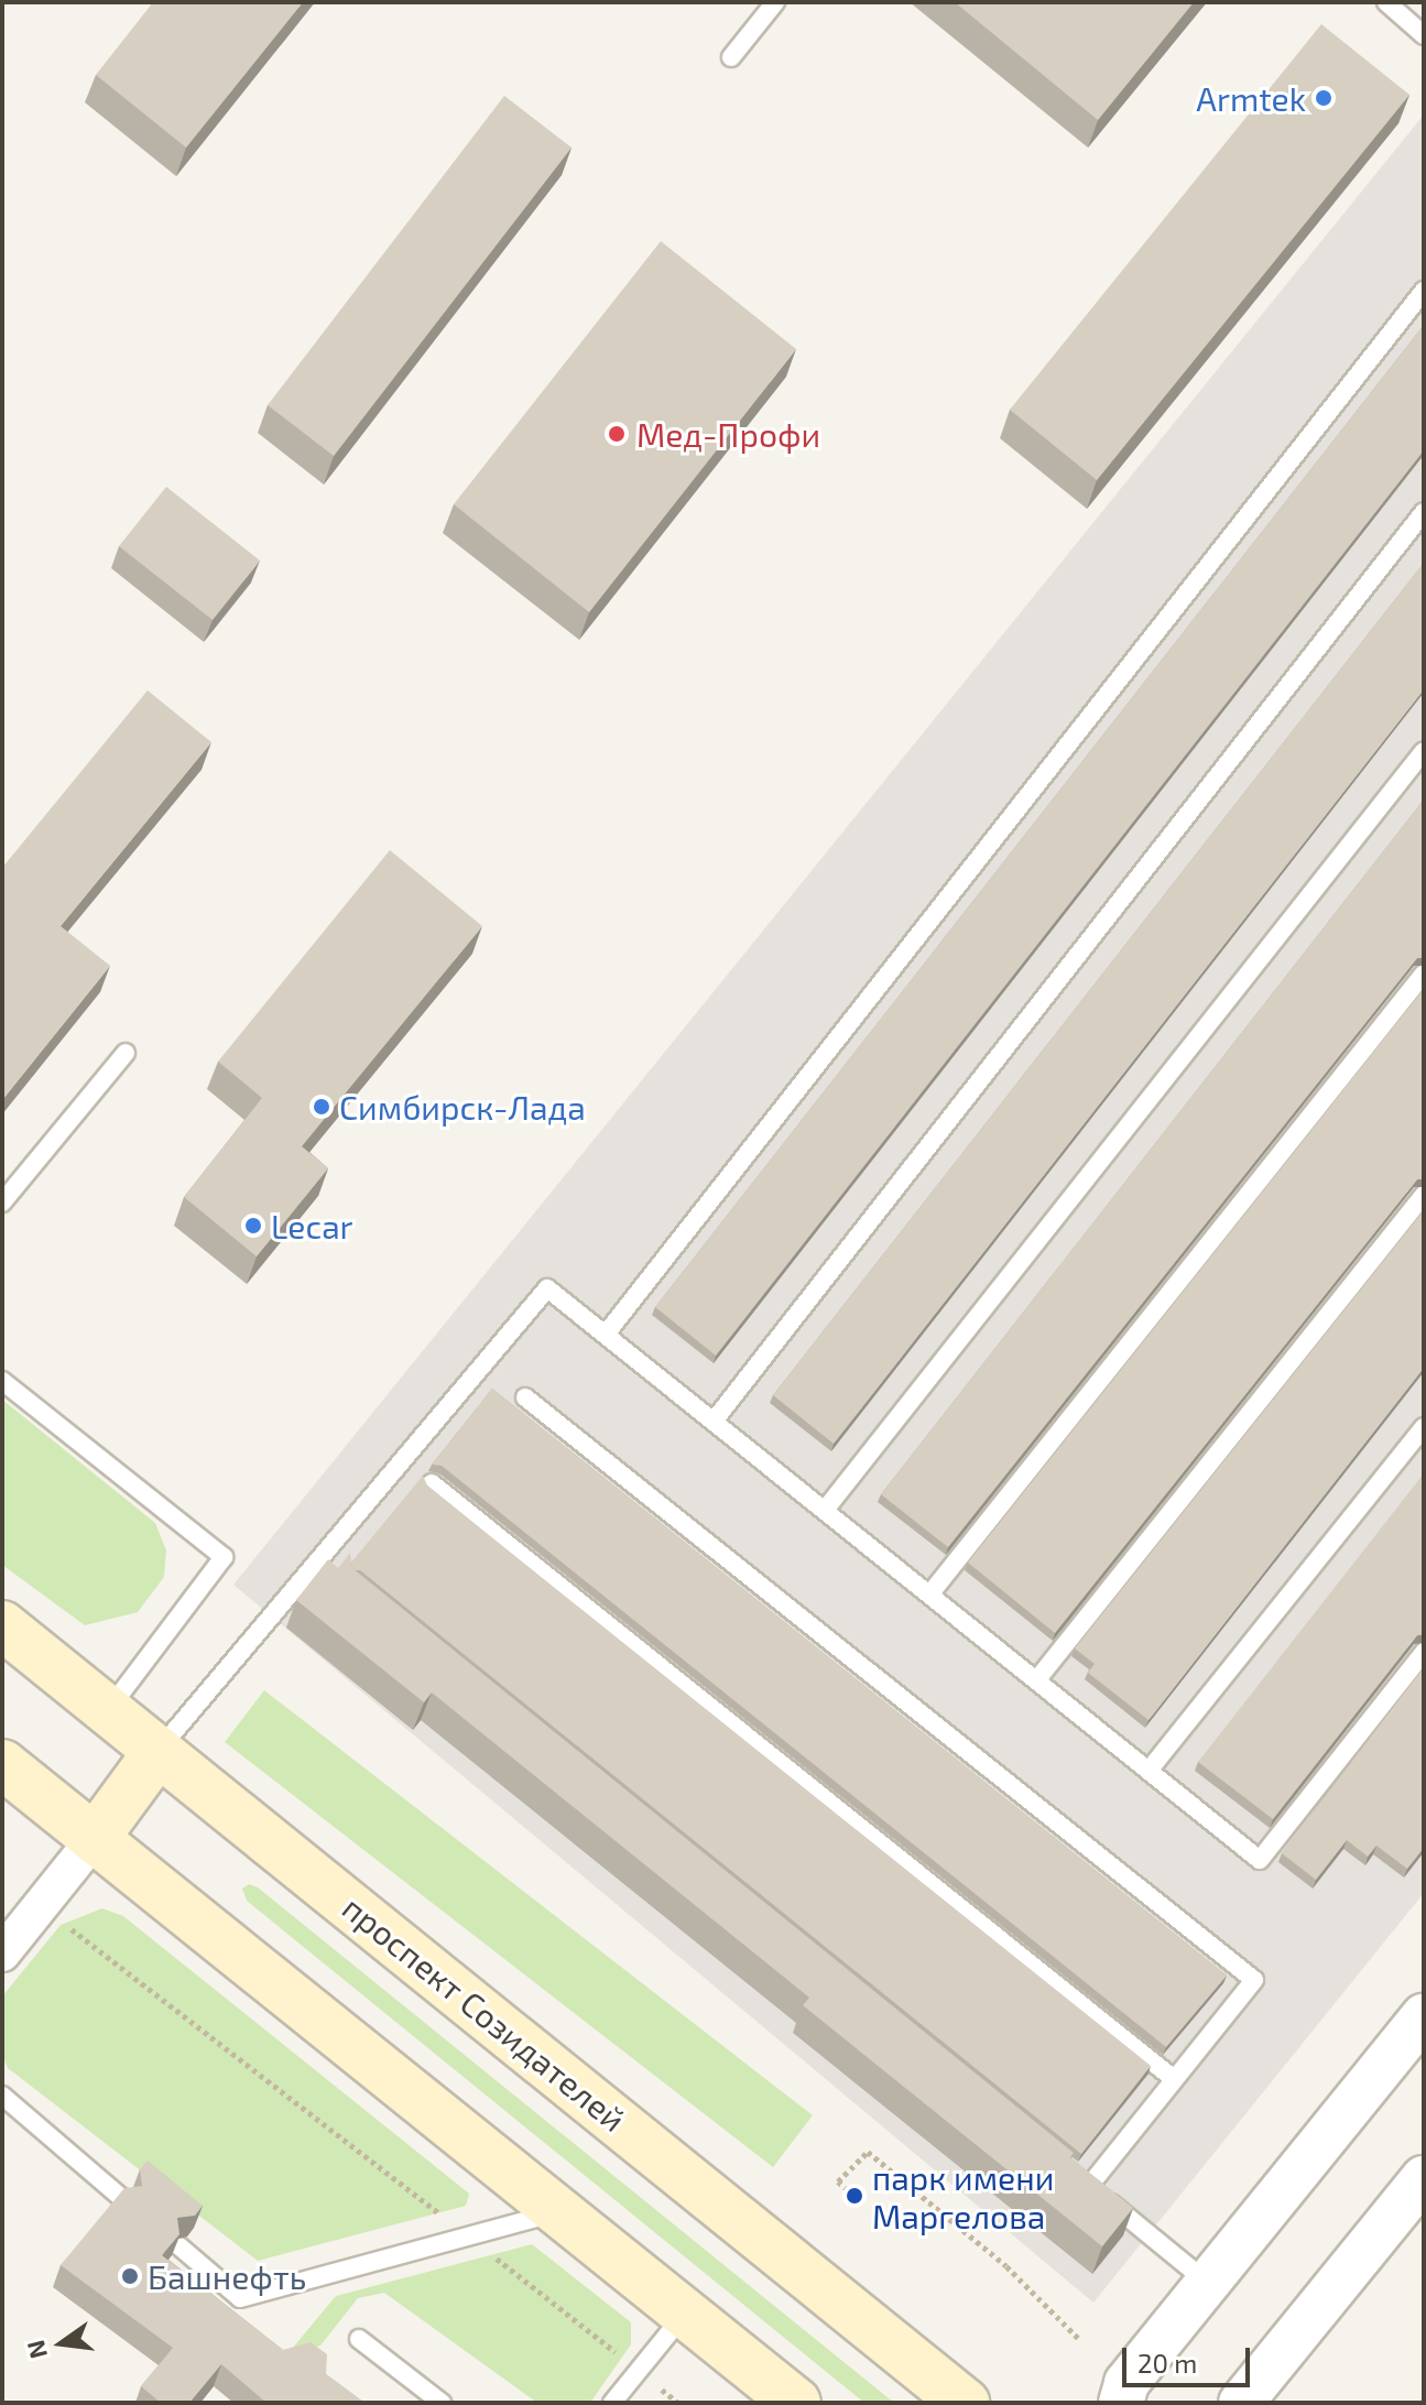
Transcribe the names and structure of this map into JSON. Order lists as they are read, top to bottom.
{
  "streets": {
    "main road": ["проспект Созидателей"]
  },
  "places": [
    "Armtek",
    "Мед-Профи",
    "Симбирск-Лада",
    "Lecar",
    "парк имени Маргелова",
    "Башнефть"
  ],
  "scale_bar": "20 m",
  "north": "left"
}
